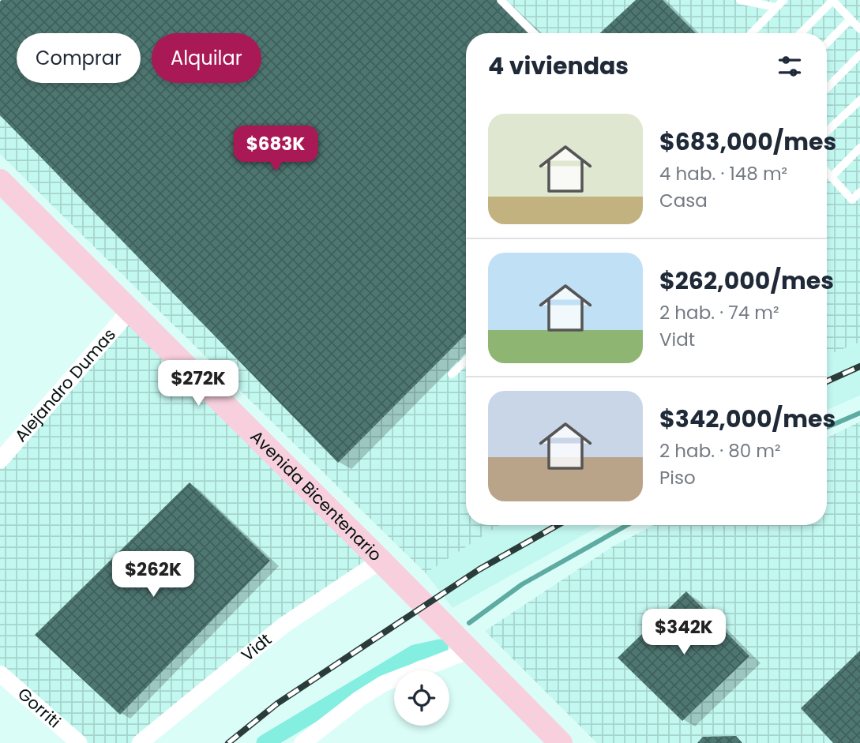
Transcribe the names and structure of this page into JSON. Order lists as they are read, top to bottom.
{
  "streets": {
    "main road": ["Avenida Bicentenario"],
    "street": ["Alejandro Dumas", "Vidt", "Gorriti"]
  },
  "crossings": [
    ["Alejandro Dumas", "Avenida Bicentenario"],
    ["Avenida Bicentenario", "Vidt"]
  ],
  "page": {
    "chip": ["Comprar", "Alquilar"],
    "heading": "4 viviendas",
    "list": [
      {
        "name": "$683,000/mes",
        "note": "4 hab. · 148 m² · Casa"
      },
      {
        "name": "$262,000/mes",
        "note": "2 hab. · 74 m² · Vidt"
      },
      {
        "name": "$342,000/mes",
        "note": "2 hab. · 80 m² · Piso"
      }
    ],
    "price": [
      "$683K",
      "$272K",
      "$262K",
      "$342K"
    ]
  }
}
